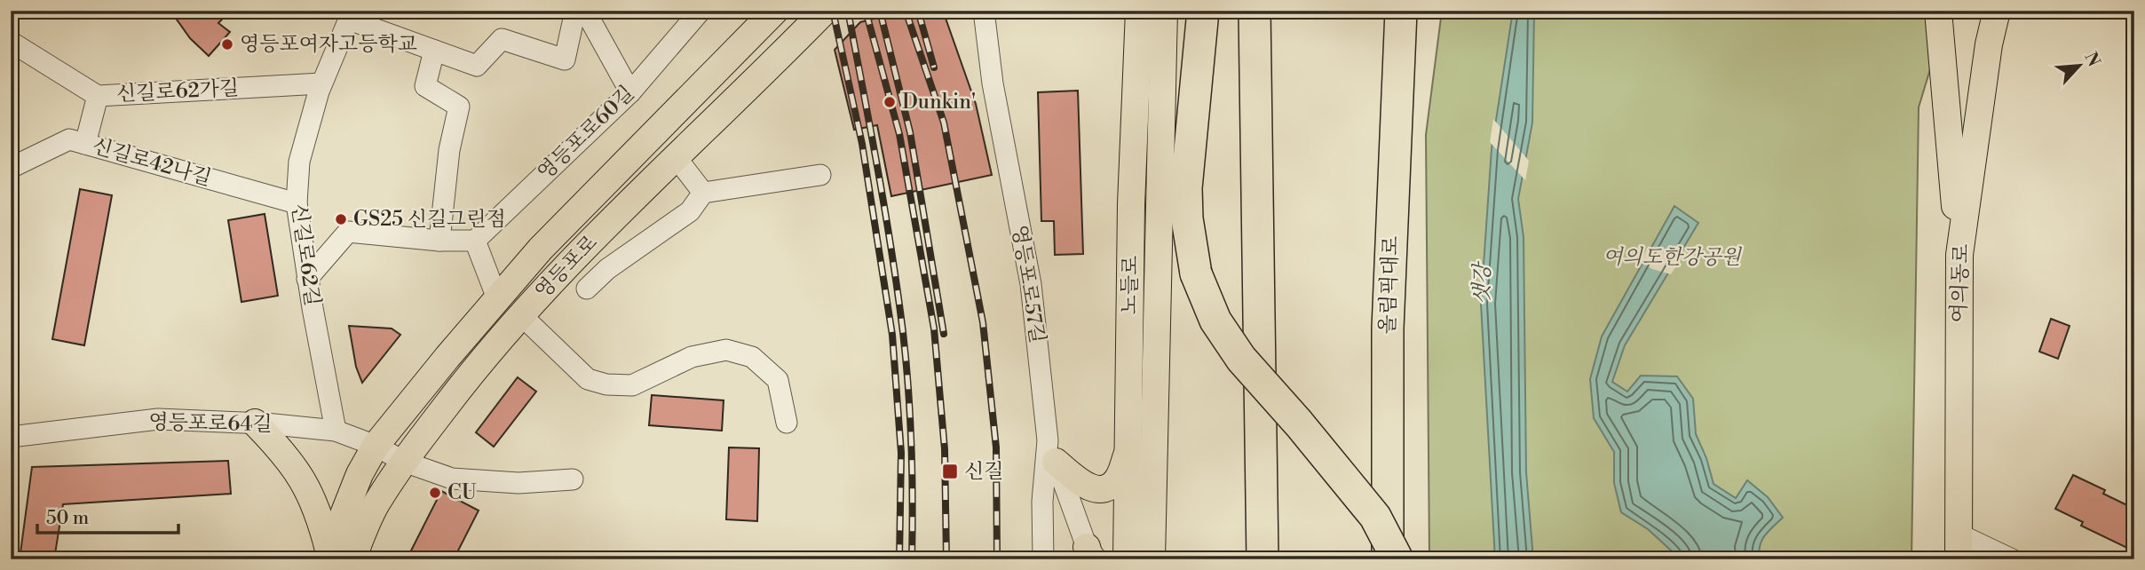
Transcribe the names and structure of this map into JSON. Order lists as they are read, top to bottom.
{
  "streets": {
    "highway": ["올림픽대로"],
    "main road": ["영등포로", "여의동로", "노들로"],
    "street": [
      "신길로62가길",
      "영등포로60길",
      "신길로42나길",
      "신길로62길",
      "영등포로57길",
      "영등포로64길"
    ]
  },
  "crossings": [
    ["신길로62가길", "신길로62길"],
    ["신길로42나길", "신길로62길"],
    ["신길로62길", "영등포로64길"],
    ["영등포로", "영등포로64길"]
  ],
  "water": ["샛강"],
  "parks": ["여의도한강공원"],
  "places": {
    "other": [
      "영등포여자고등학교",
      "Dunkin'",
      "GS25 신길그린점",
      "CU"
    ],
    "transit": ["신길"]
  },
  "scale_bar": "50 m",
  "north": "top right"
}
